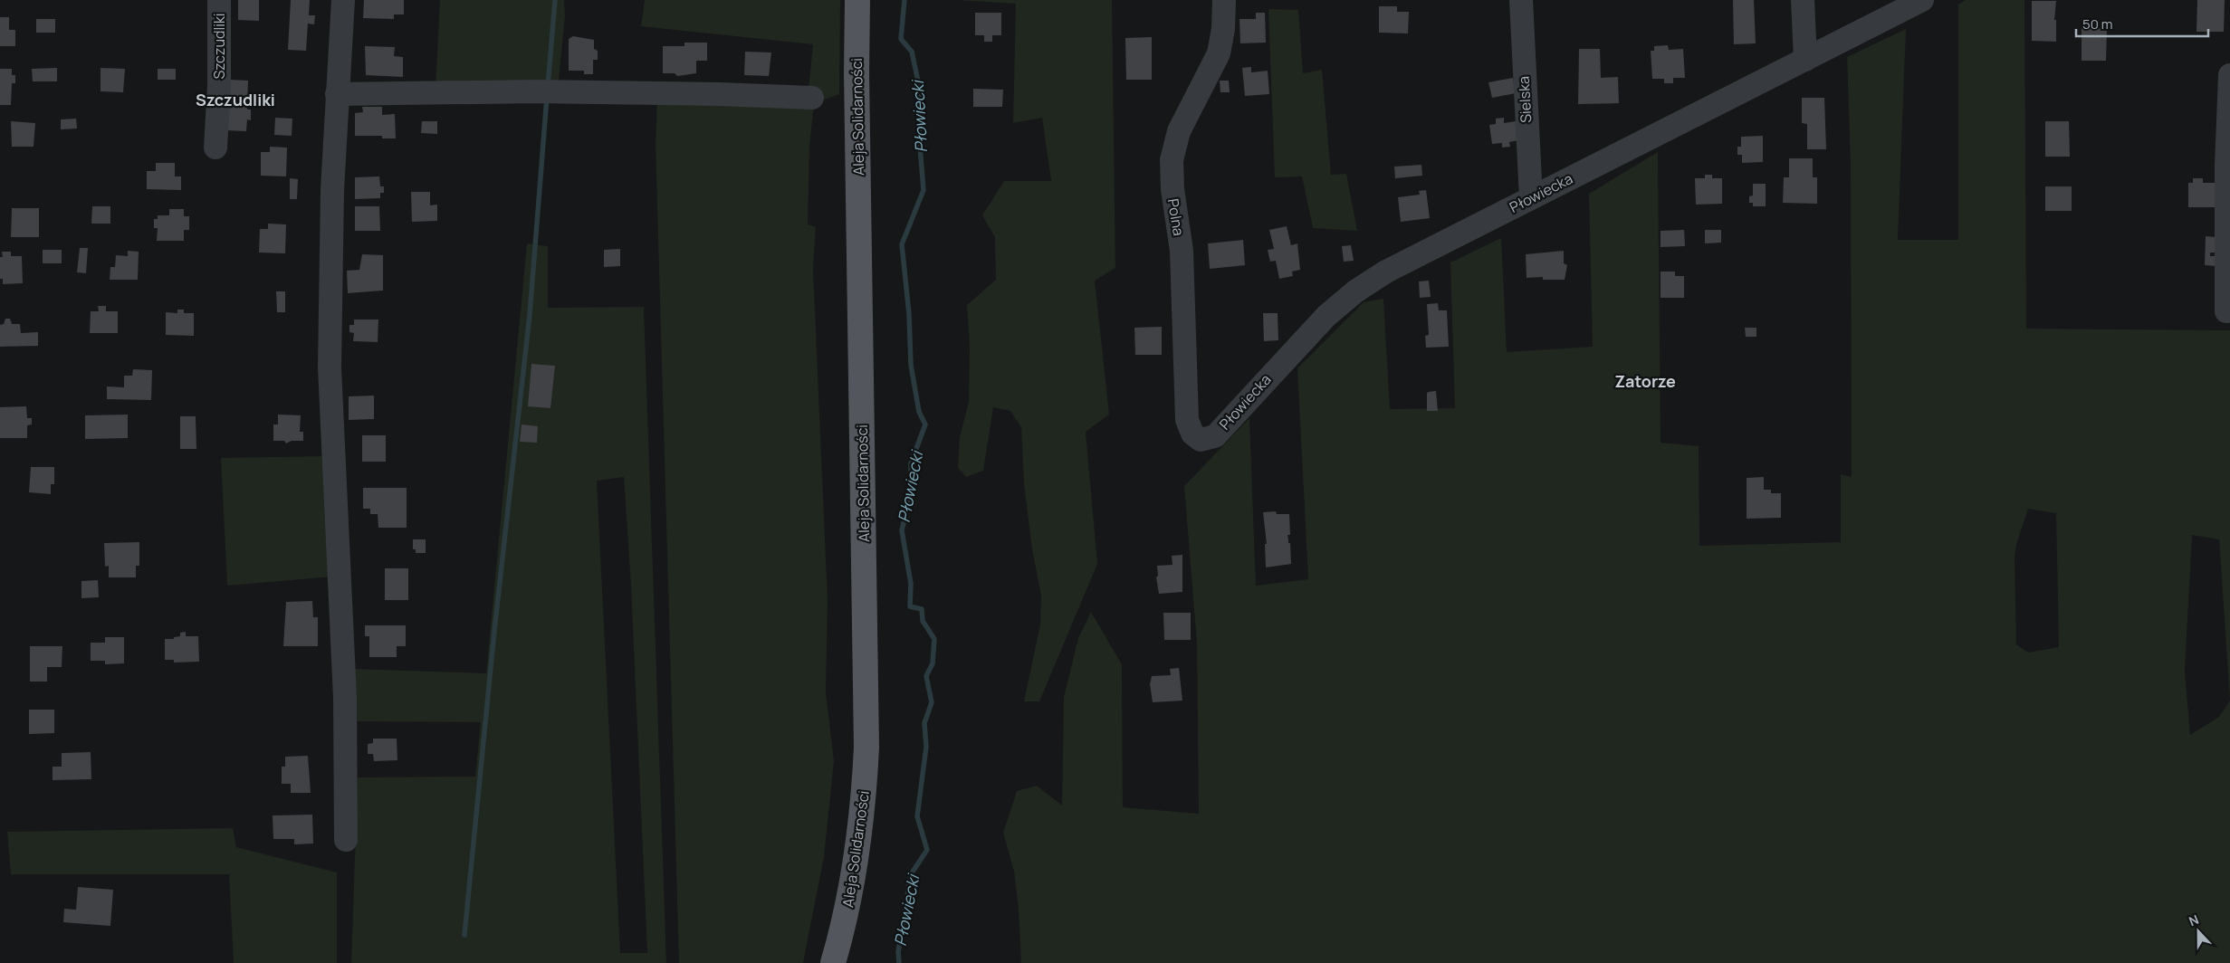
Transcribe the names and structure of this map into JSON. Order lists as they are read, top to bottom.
{
  "streets": {
    "main road": ["Aleja Solidarności"],
    "street": [
      "Szczudliki",
      "Sielska",
      "Płowiecka",
      "Polna"
    ]
  },
  "crossings": [
    ["Sielska", "Płowiecka"],
    ["Płowiecka", "Polna"]
  ],
  "districts": ["Szczudliki", "Zatorze"],
  "water": ["Płowiecki"],
  "scale_bar": "50 m",
  "north": "top"
}
